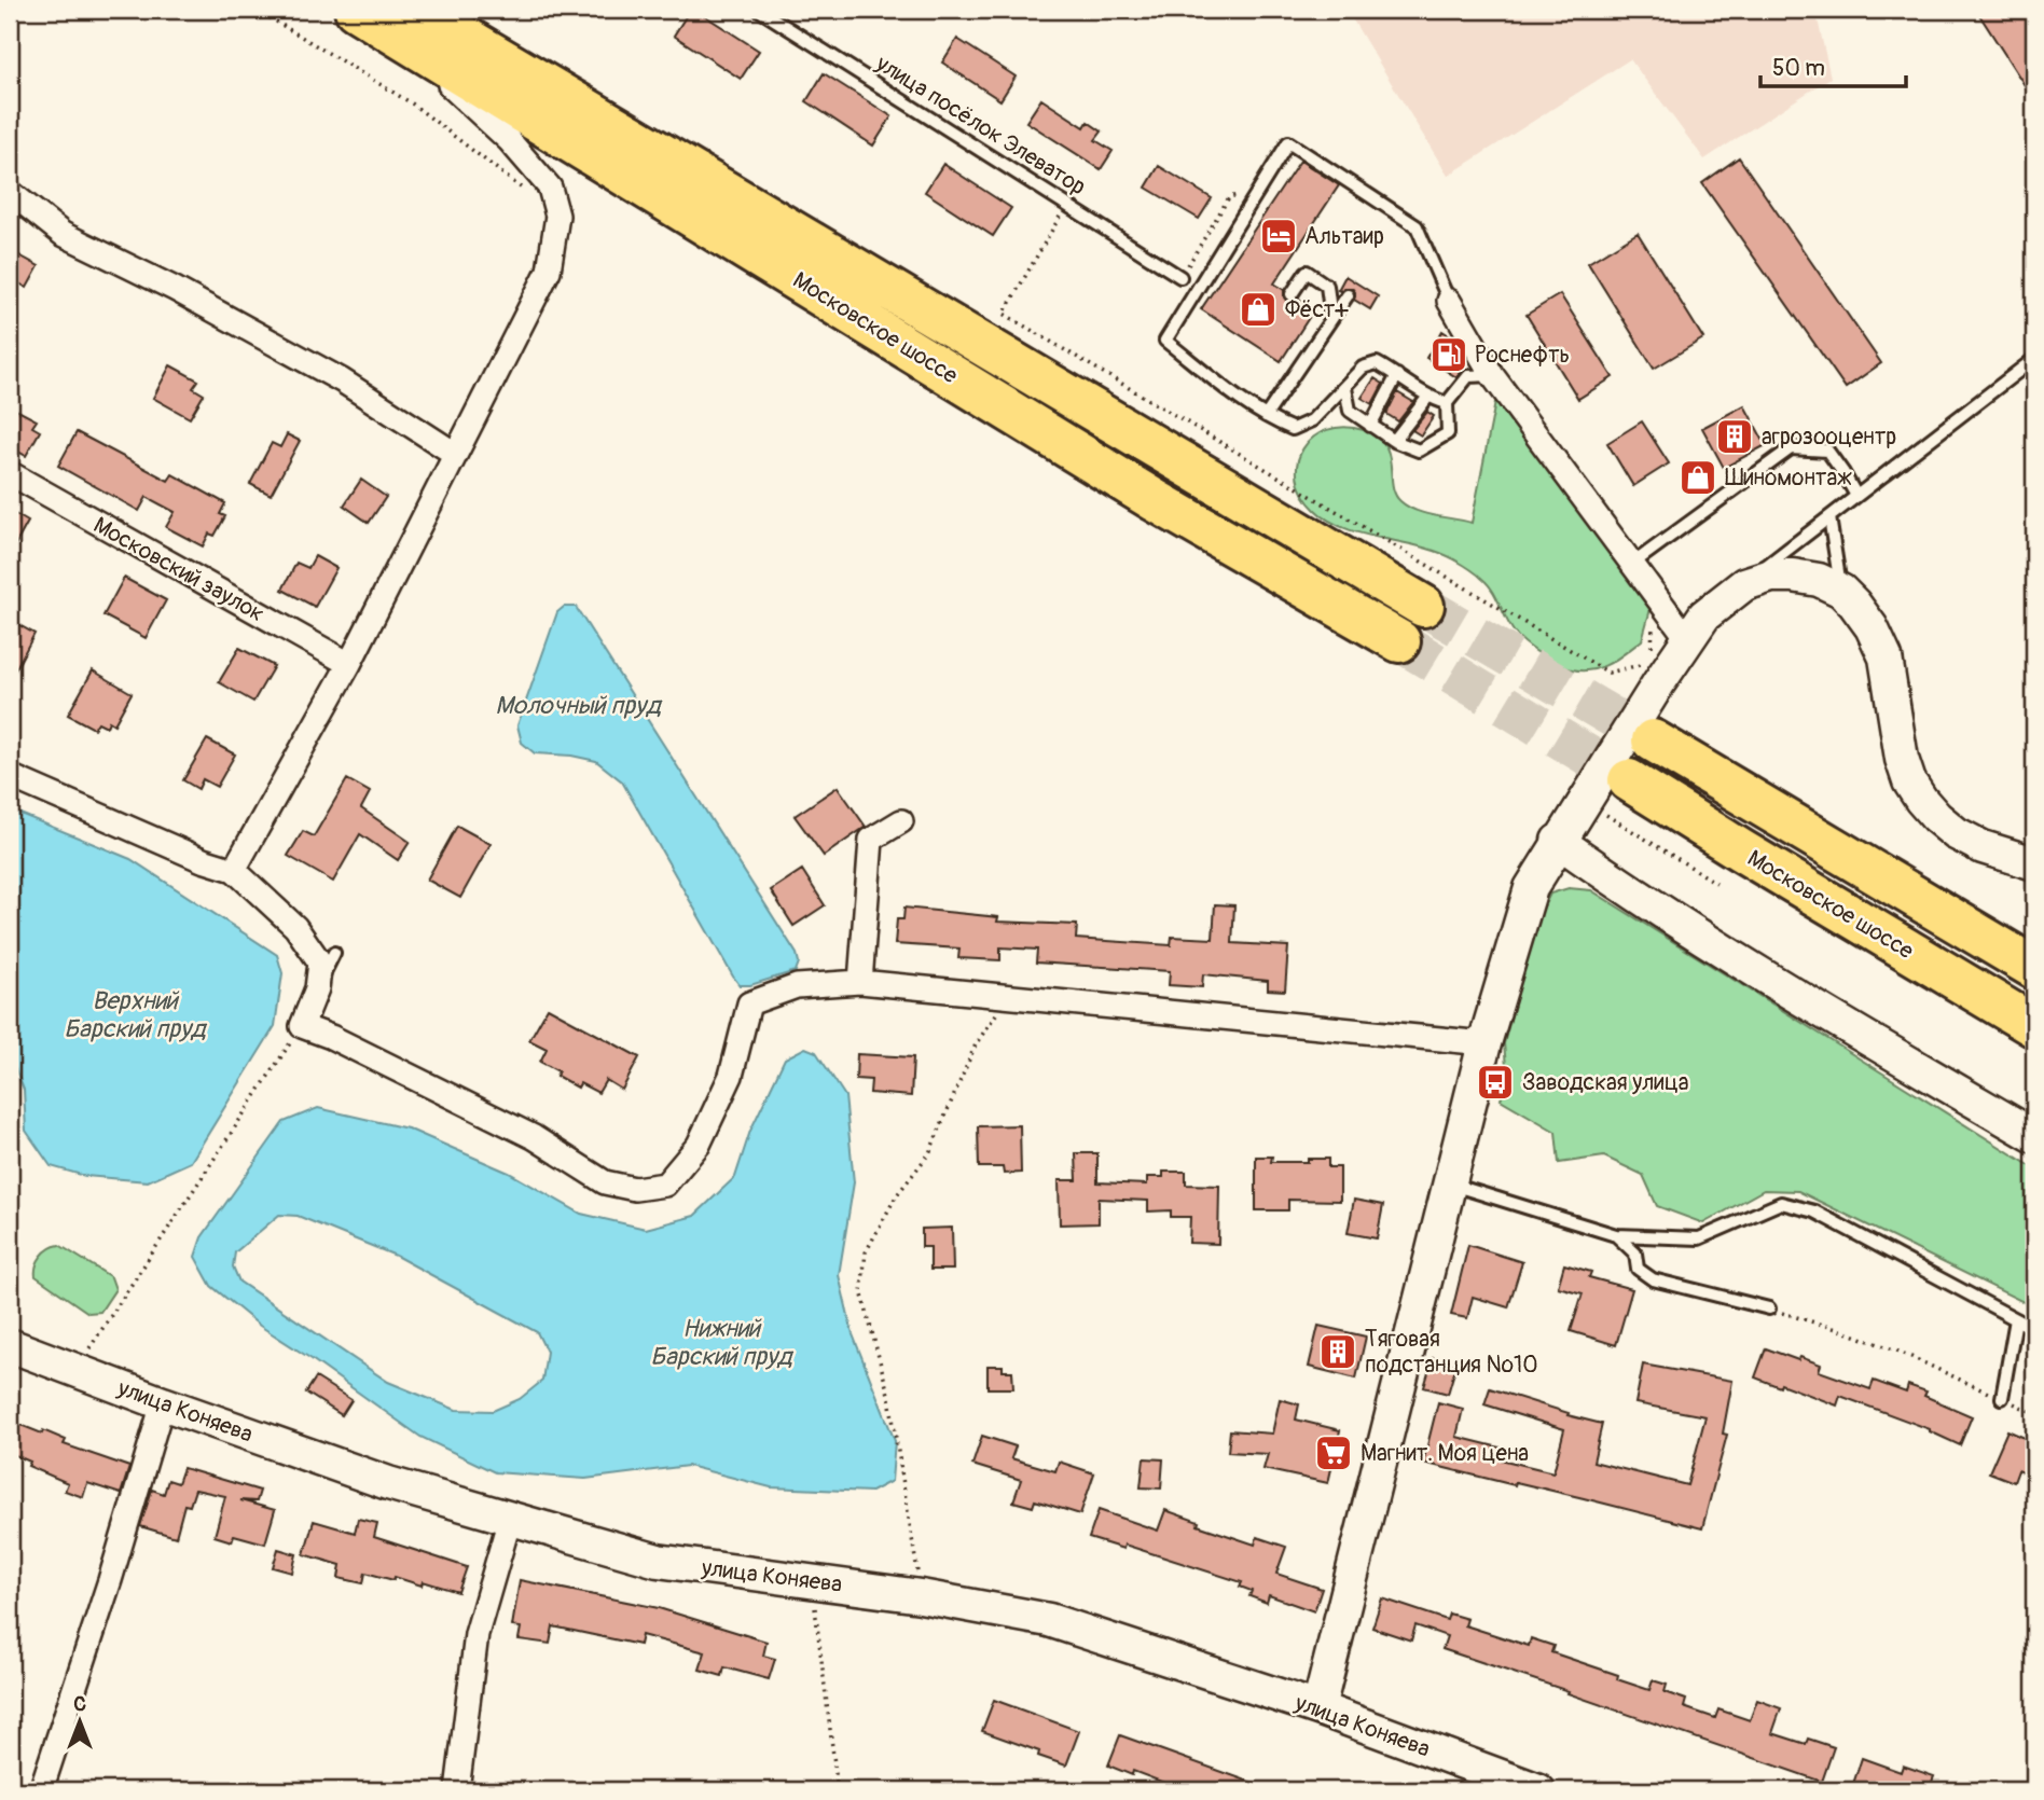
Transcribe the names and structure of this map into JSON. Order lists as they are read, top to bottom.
{
  "streets": {
    "highway": ["Московское шоссе"],
    "street": ["Московский заулок", "улица Коняева"],
    "lane": ["улица посёлок Элеватор"]
  },
  "water": ["Молочный пруд", "Верхний Барский пруд", "Нижний Барский пруд"],
  "places": {
    "hotel": ["Альтаир"],
    "shop": ["Фёст+", "Шиномонтаж"],
    "fuel station": ["Роснефть"],
    "building": ["агрозооцентр", "Тяговая подстанция №10"],
    "bus stop": ["Заводская улица"],
    "supermarket": ["Магнит. Моя цена"]
  },
  "scale_bar": "50 m",
  "north": "top"
}
